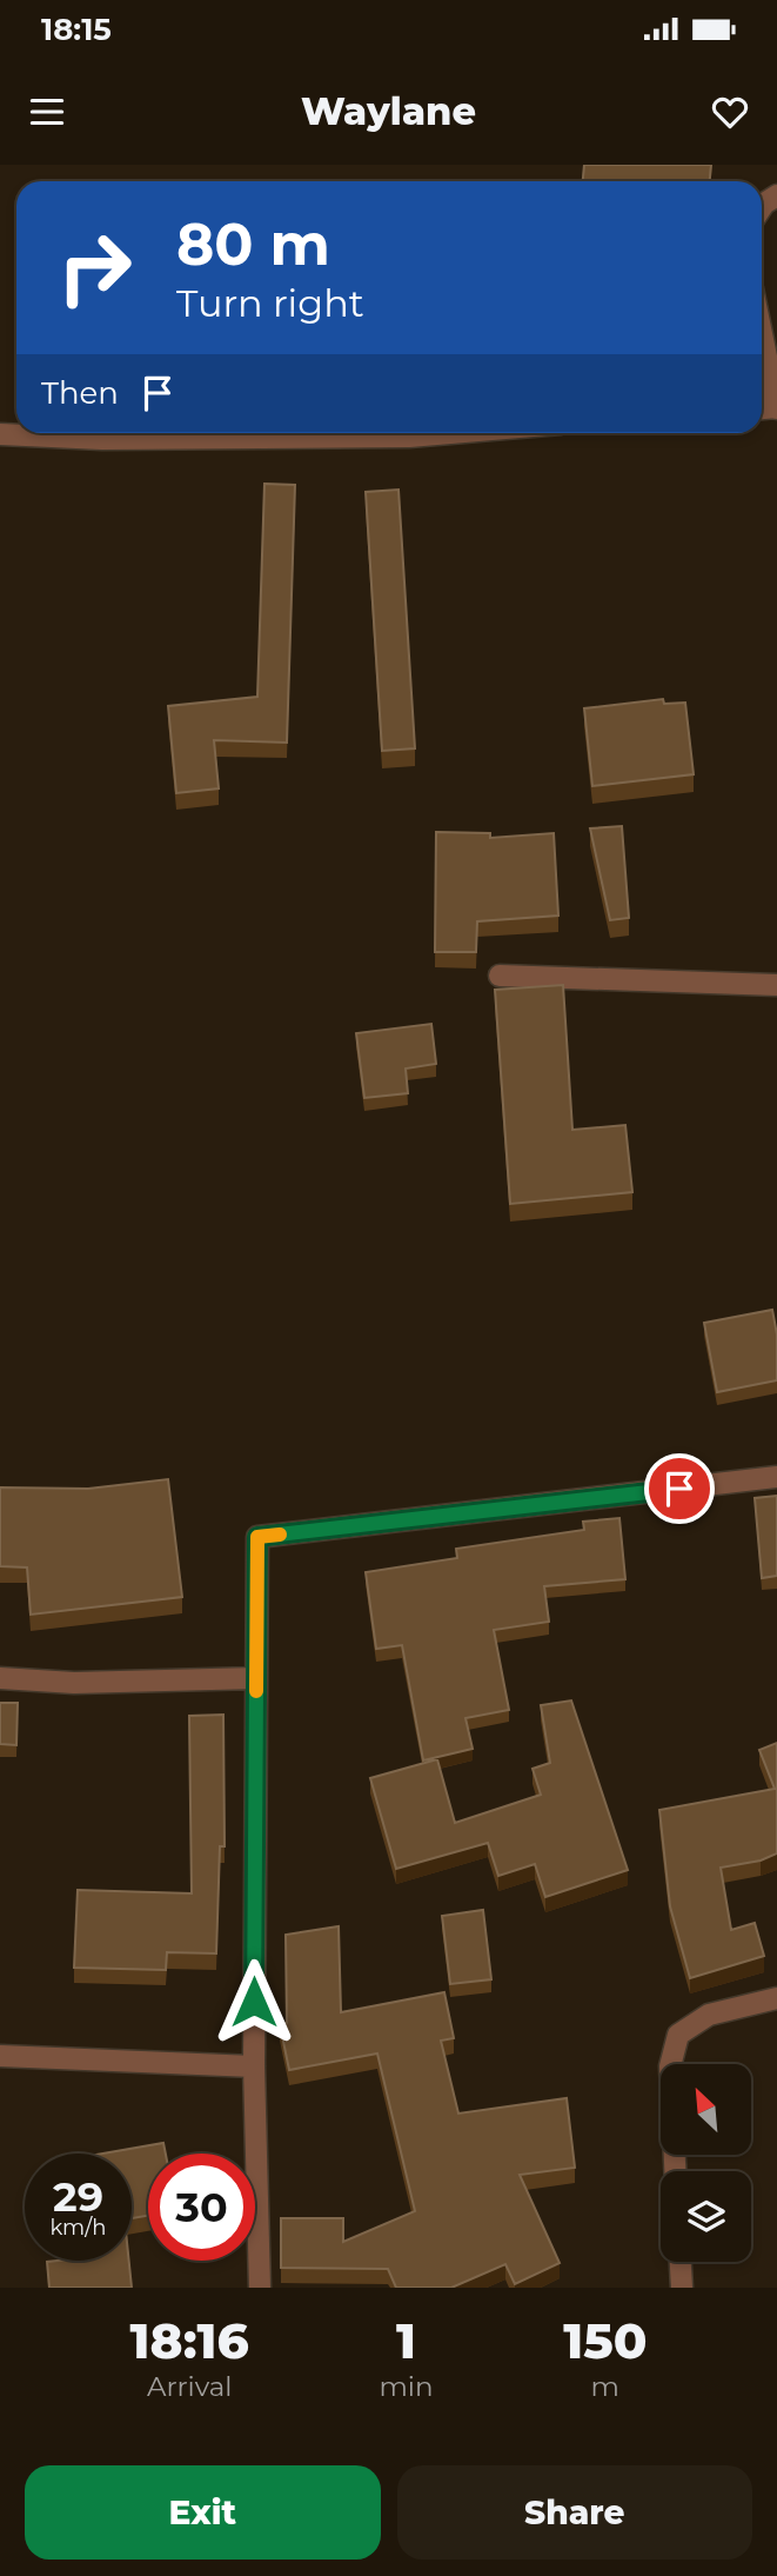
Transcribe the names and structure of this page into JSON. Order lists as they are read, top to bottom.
{
  "north": "top left",
  "page": {
    "status": "18:15",
    "header": "Waylane",
    "turn": ["80 m", "Turn right"],
    "then": "Then",
    "speed": "29 km/h",
    "limit": "30",
    "eta": [
      "18:16",
      "Arrival",
      "1",
      "min",
      "150",
      "m"
    ],
    "buttons": ["Exit", "Share"]
  }
}
